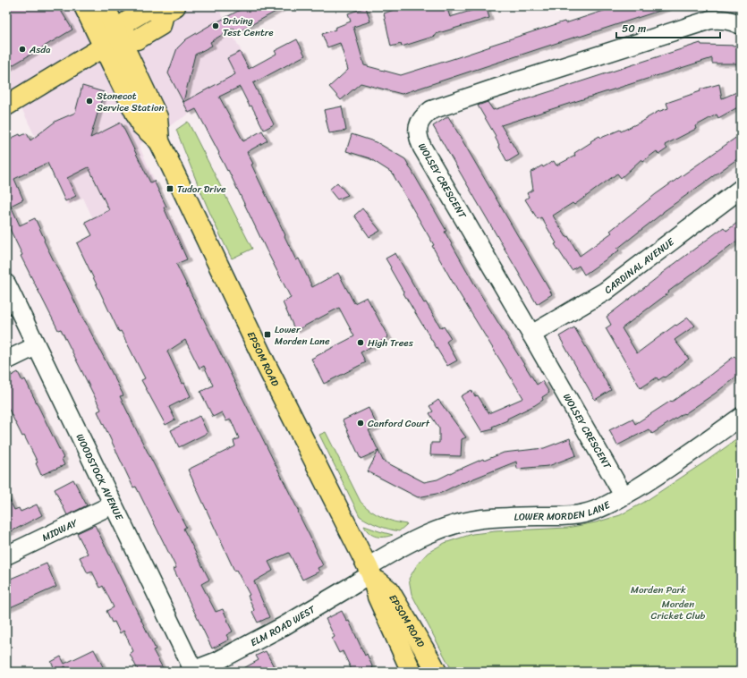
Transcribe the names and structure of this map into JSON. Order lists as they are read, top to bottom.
{
  "streets": {
    "main road": ["EPSOM ROAD"],
    "street": [
      "WOLSEY CRESCENT",
      "CARDINAL AVENUE",
      "WOODSTOCK AVENUE",
      "LOWER MORDEN LANE",
      "MIDWAY",
      "ELM ROAD WEST"
    ]
  },
  "crossings": [
    ["WOLSEY CRESCENT", "CARDINAL AVENUE"],
    ["WOLSEY CRESCENT", "LOWER MORDEN LANE"],
    ["EPSOM ROAD", "LOWER MORDEN LANE"],
    ["EPSOM ROAD", "ELM ROAD WEST"],
    ["WOODSTOCK AVENUE", "MIDWAY"],
    ["WOODSTOCK AVENUE", "ELM ROAD WEST"],
    ["LOWER MORDEN LANE", "ELM ROAD WEST"]
  ],
  "parks": ["Morden Park", "Morden Cricket Club"],
  "places": {
    "other": [
      "Driving Test Centre",
      "Asda",
      "Stonecot Service Station",
      "High Trees",
      "Canford Court"
    ],
    "transit": ["Tudor Drive", "Lower Morden Lane"]
  },
  "scale_bar": "50 m"
}
